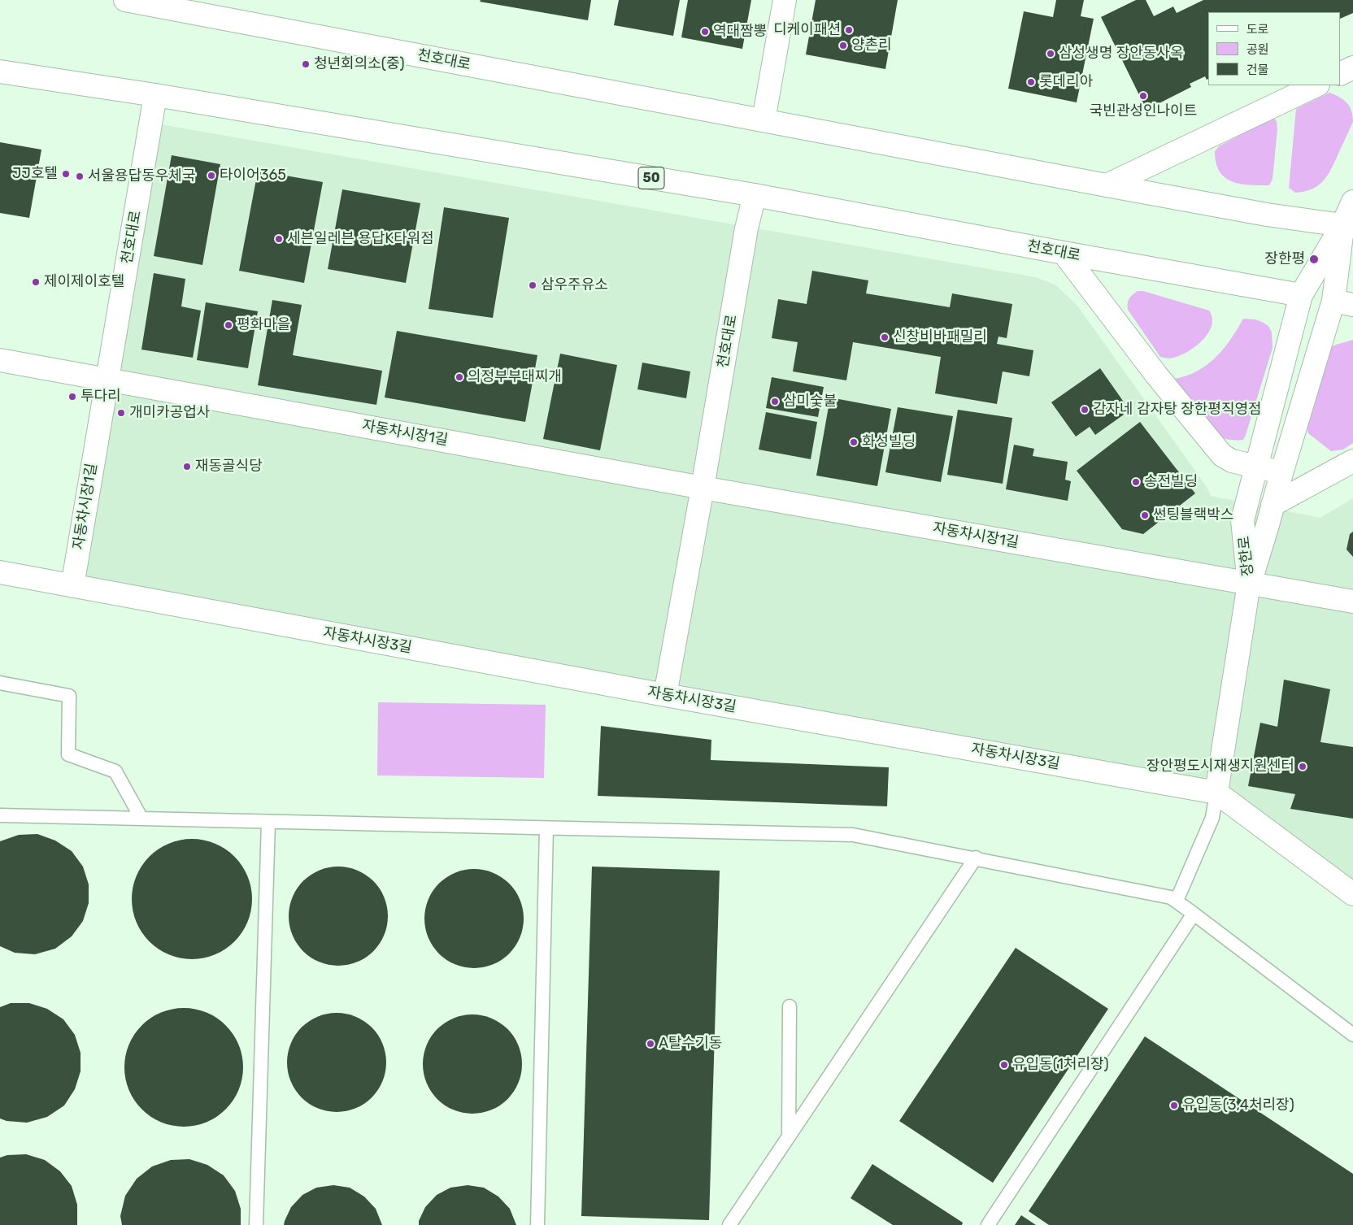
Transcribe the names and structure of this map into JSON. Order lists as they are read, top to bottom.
{
  "streets": {
    "street": [
      "천호대로",
      "50",
      "자동차시장1길",
      "장한로",
      "자동차시장3길"
    ]
  },
  "crossings": [
    ["천호대로", "자동차시장1길"],
    ["천호대로", "장한로"],
    ["자동차시장1길", "장한로"],
    ["자동차시장1길", "자동차시장3길"]
  ],
  "places": [
    "디케이패션",
    "역대짬뽕",
    "양촌리",
    "삼성생명 장안동사옥",
    "청년회의소(중)",
    "롯데리아",
    "국빈관성인나이트",
    "JJ호텔",
    "타이어365",
    "서울용답동우체국",
    "세븐일레븐 용답K타워점",
    "장한평",
    "제이제이호텔",
    "삼우주유소",
    "평화마을",
    "신창비바패밀리",
    "의정부부대찌개",
    "투다리",
    "삼미숯불",
    "감자네 감자탕 장한평직영점",
    "개미카공업사",
    "화성빌딩",
    "재동골식당",
    "송전빌딩",
    "썬팅블랙박스",
    "장안평도시재생지원센터",
    "A탈수기동",
    "유입동(1처리장)",
    "유입동(3,4처리장)"
  ],
  "legend": ["도로", "공원", "건물"]
}
